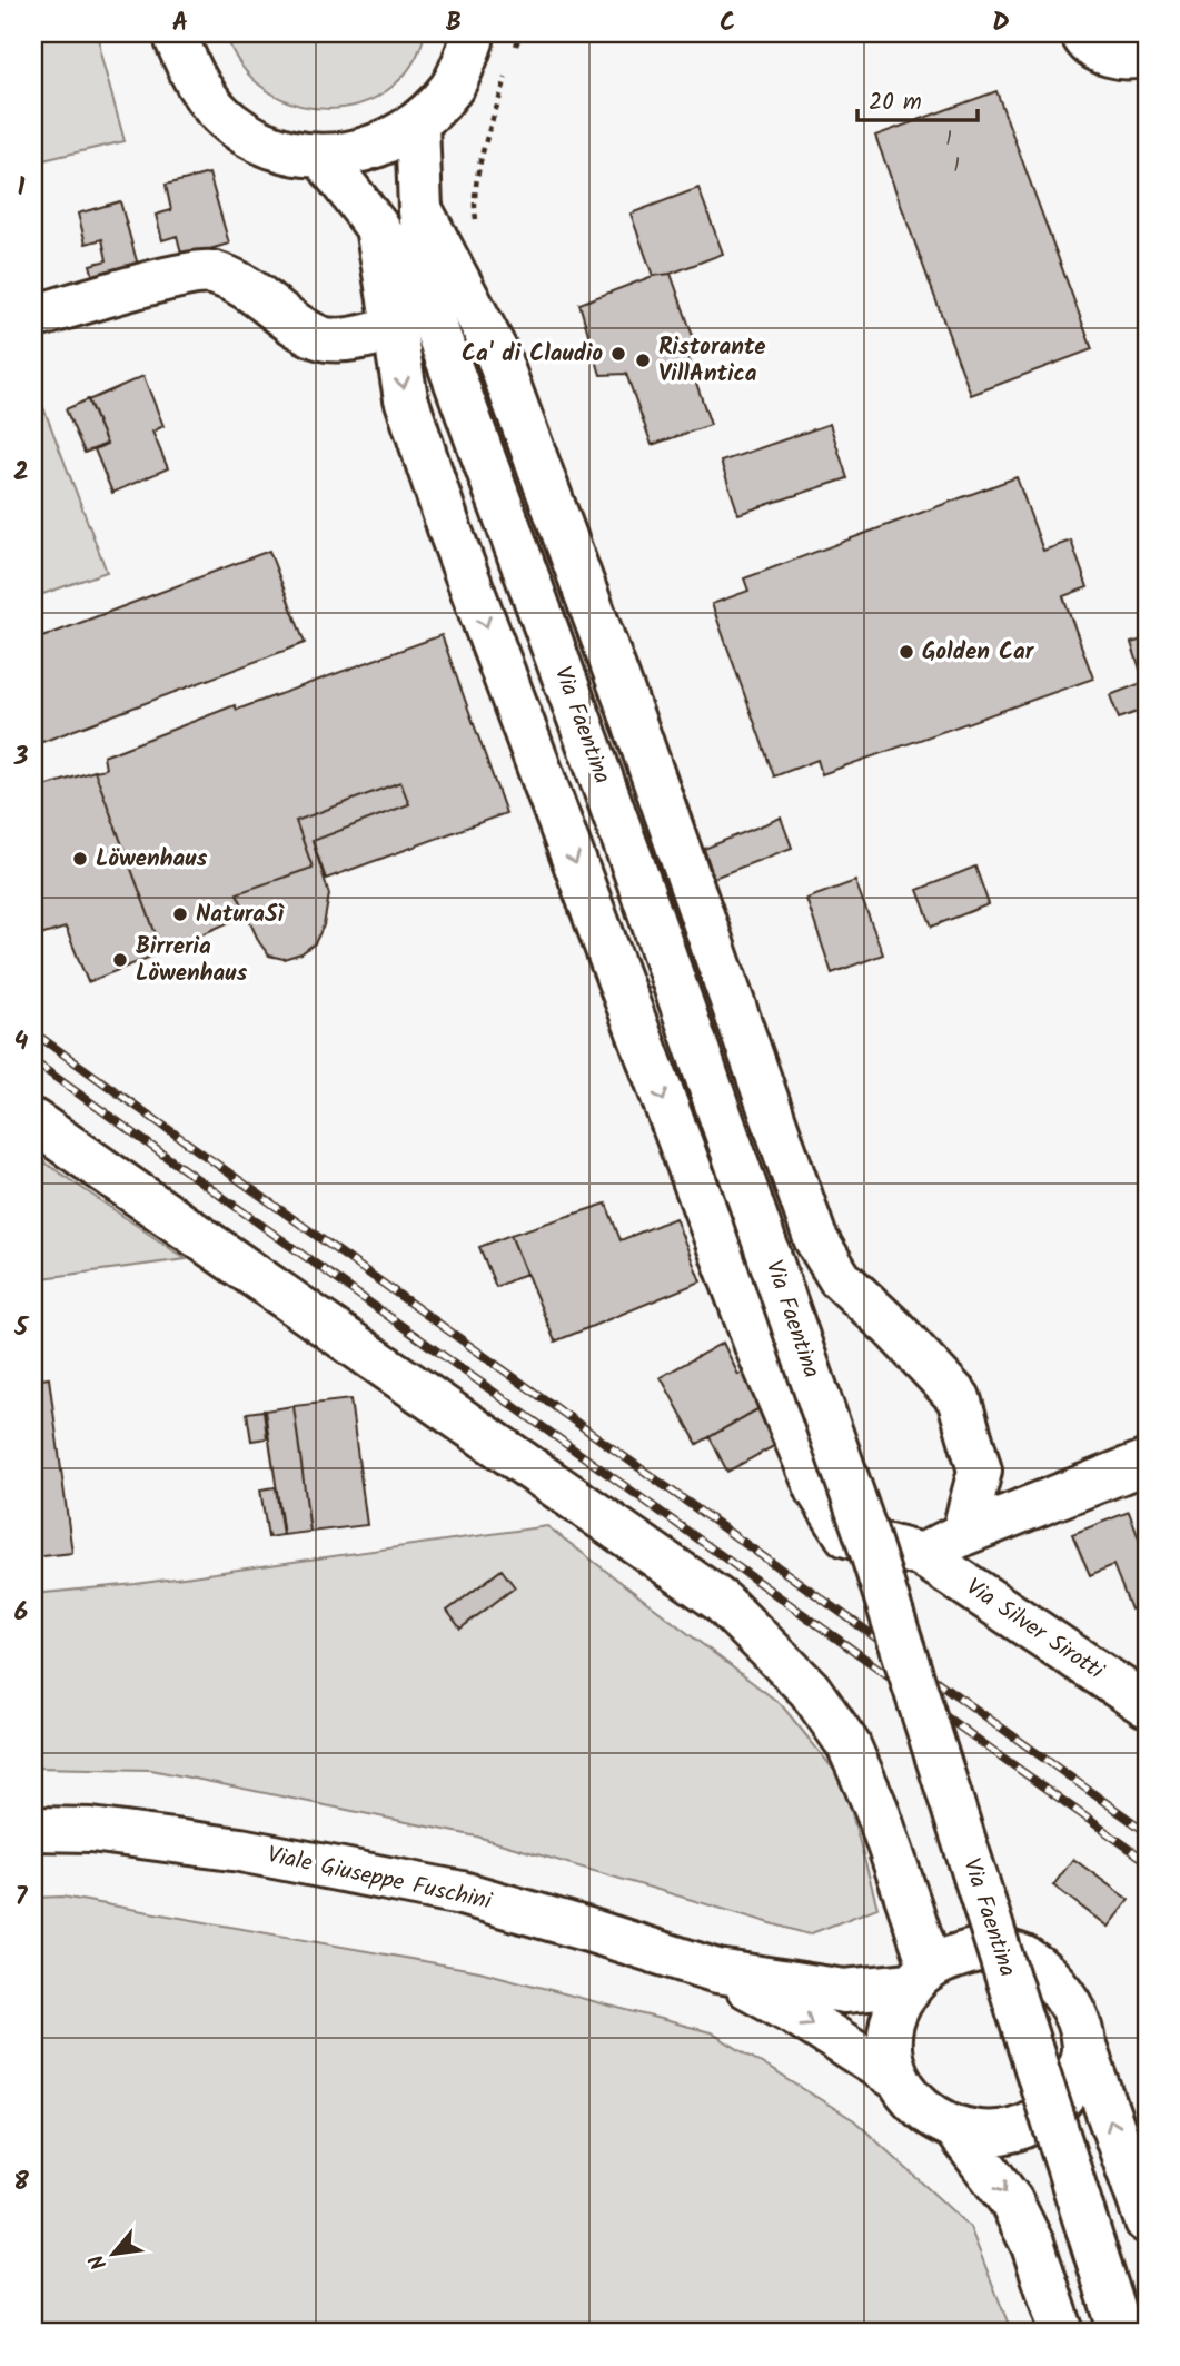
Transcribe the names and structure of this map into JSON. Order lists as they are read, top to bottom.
{
  "streets": {
    "main road": ["Via Faentina", "Via Silver Sirotti", "Viale Giuseppe Fuschini"]
  },
  "crossings": [
    ["Via Faentina", "Via Silver Sirotti"]
  ],
  "places": [
    "Ca' di Claudio",
    "Ristorante VillAntica",
    "Golden Car",
    "Löwenhaus",
    "NaturaSì",
    "Birreria Löwenhaus"
  ],
  "house_numbers": ["1", "1"],
  "scale_bar": "20 m",
  "north": "bottom left",
  "grid": {
    "columns": [
      "A",
      "B",
      "C",
      "D"
    ],
    "rows": [
      "1",
      "2",
      "3",
      "4",
      "5",
      "6",
      "7",
      "8"
    ]
  }
}
